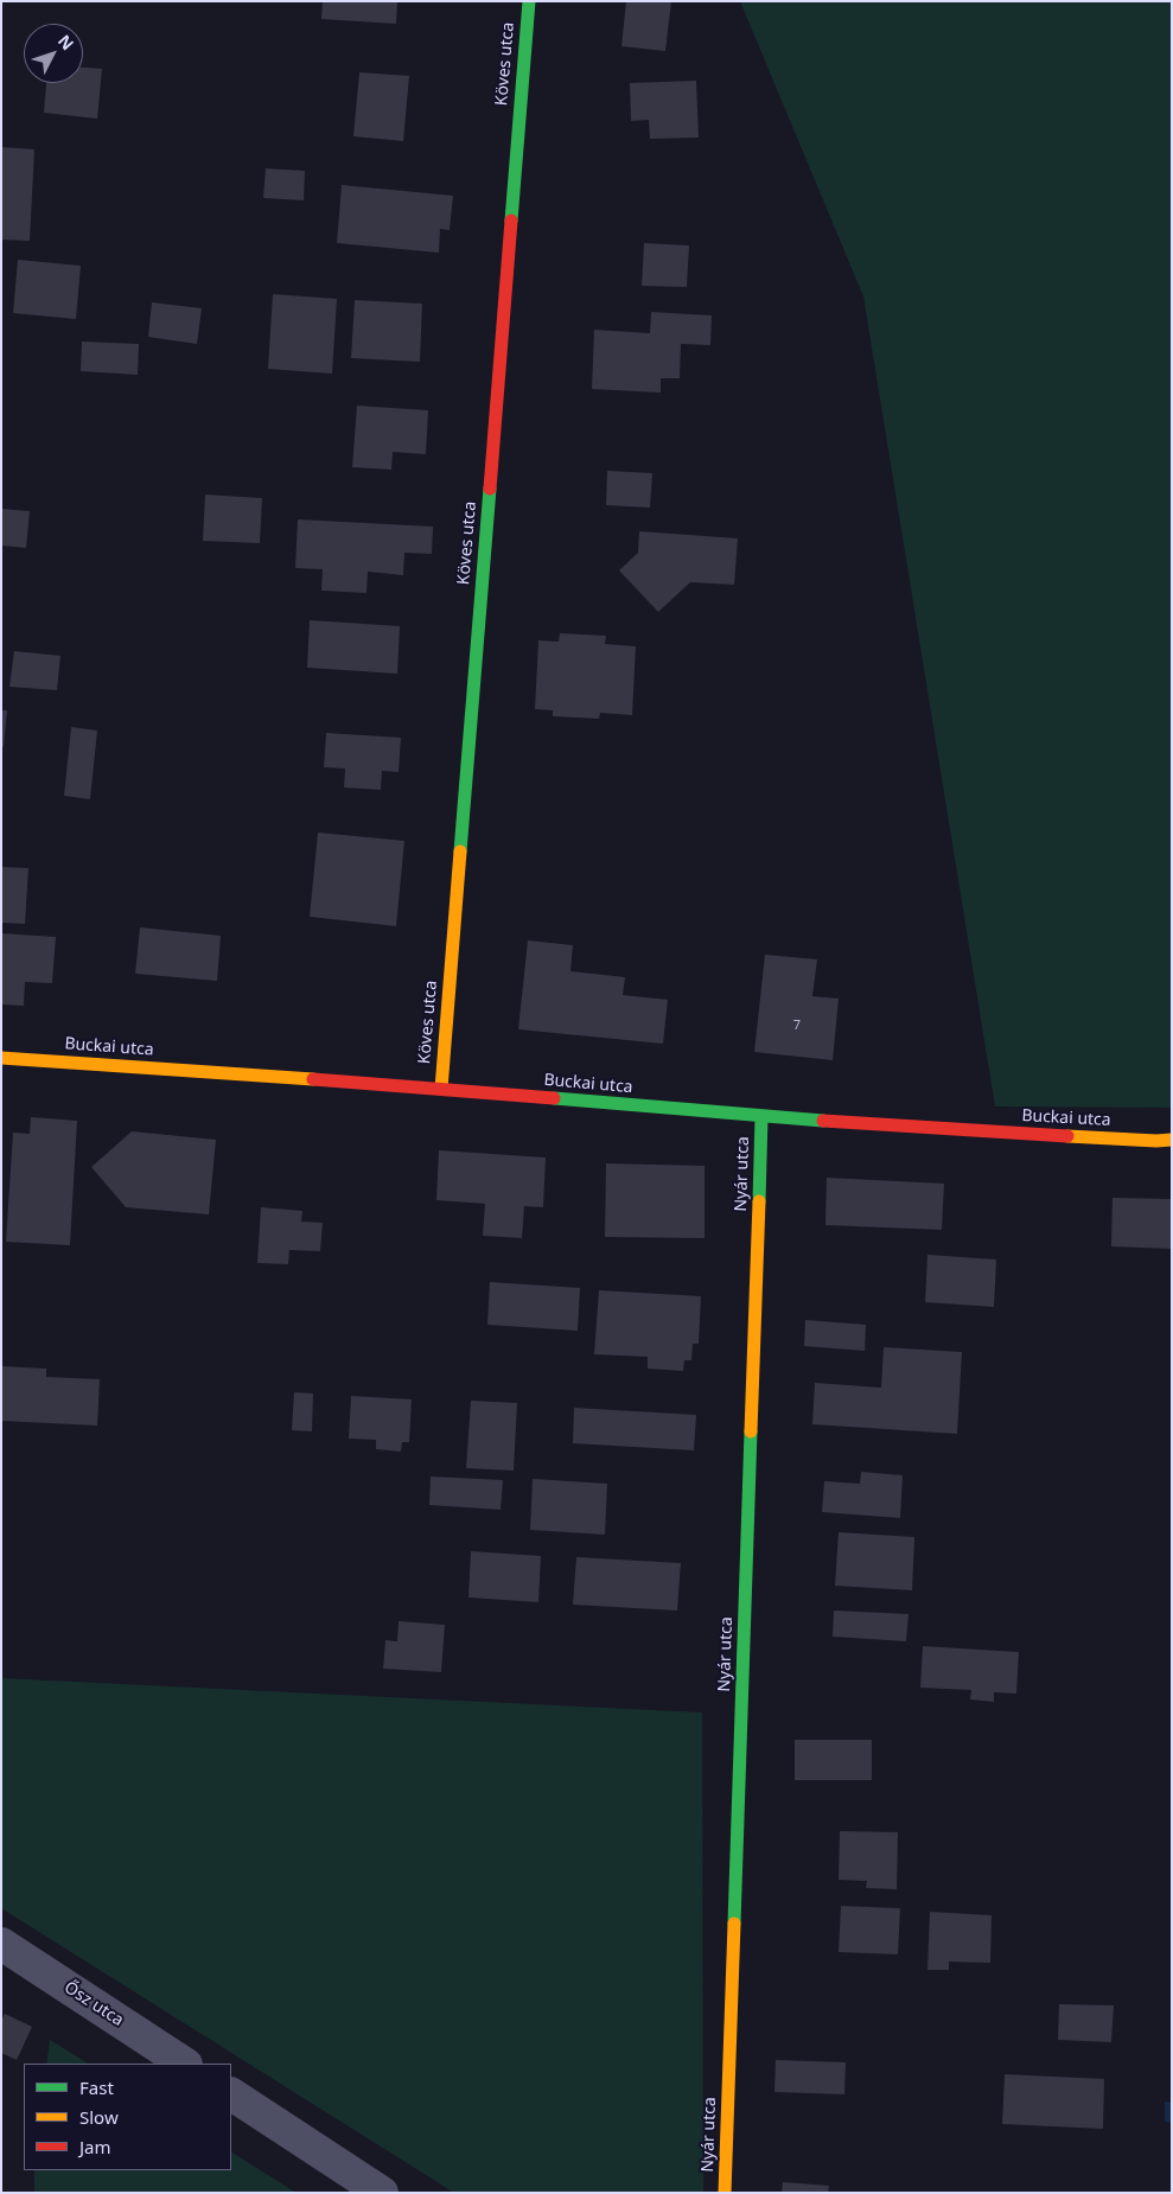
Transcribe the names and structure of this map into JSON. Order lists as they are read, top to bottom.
{
  "streets": {
    "street": [
      "Köves utca",
      "Buckai utca",
      "Nyár utca",
      "Ősz utca"
    ]
  },
  "crossings": [
    ["Köves utca", "Buckai utca"],
    ["Buckai utca", "Nyár utca"]
  ],
  "house_numbers": ["7"],
  "legend": ["Fast", "Slow", "Jam"],
  "north": "top right"
}
